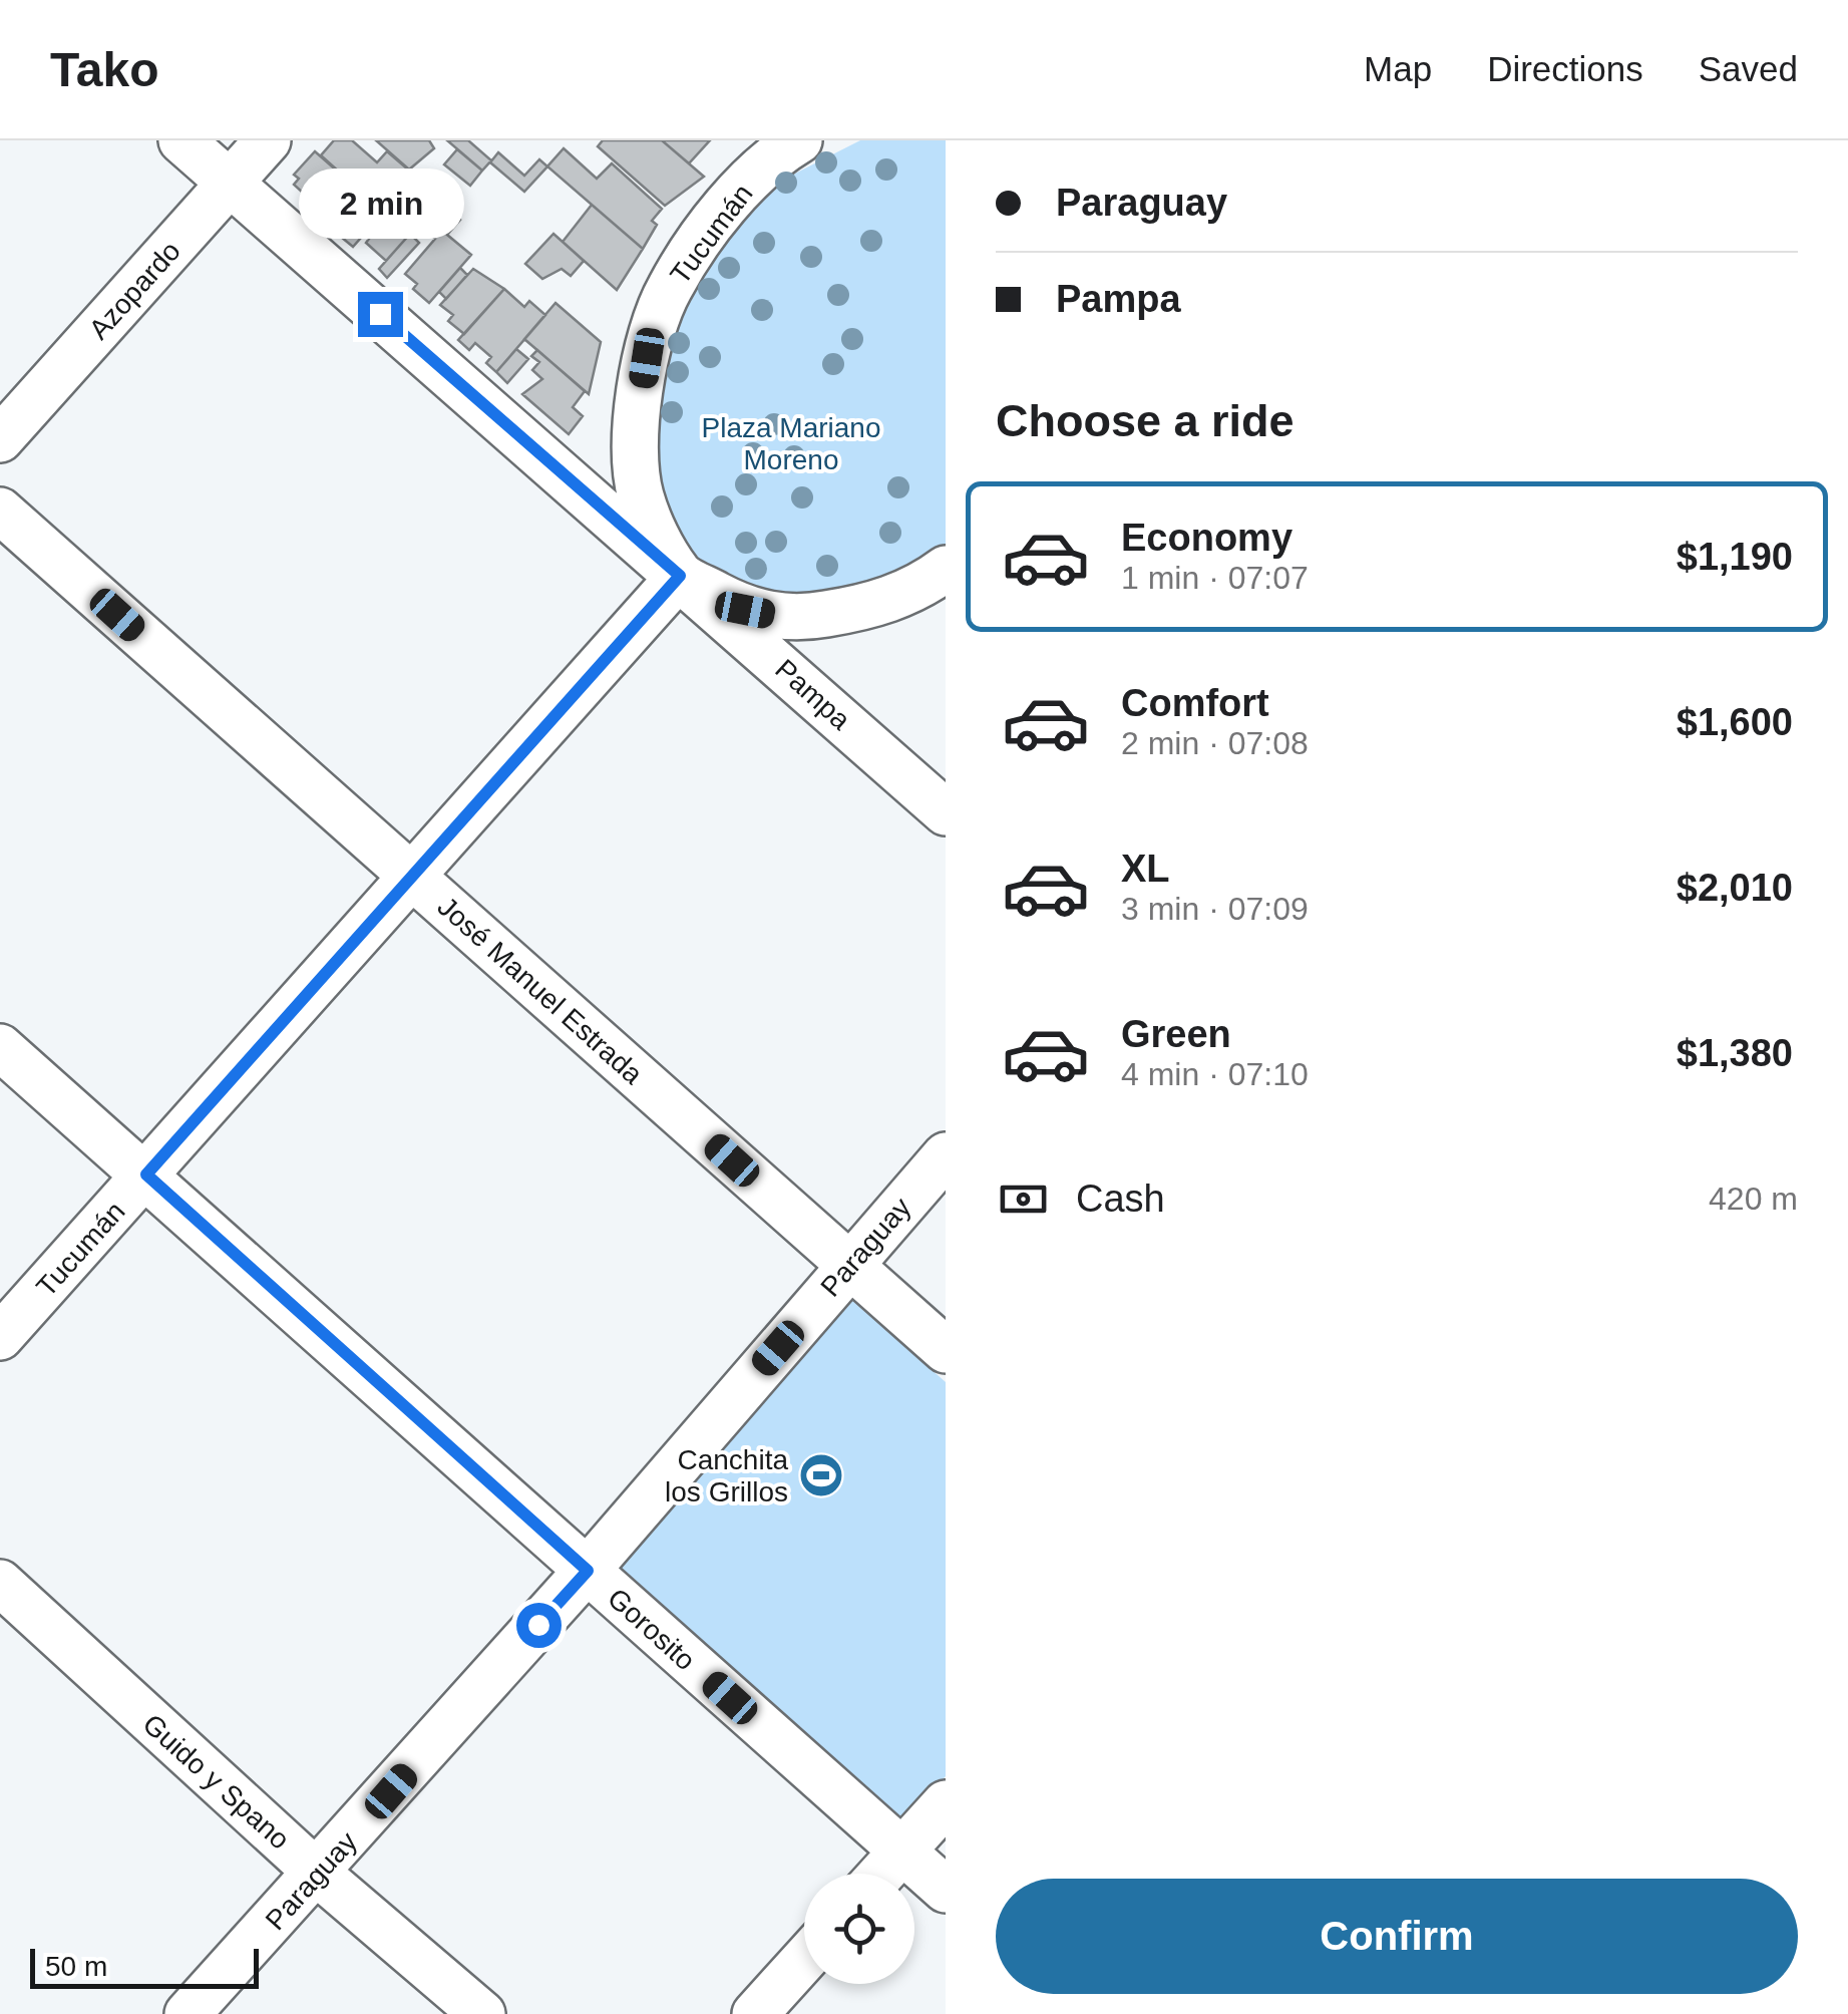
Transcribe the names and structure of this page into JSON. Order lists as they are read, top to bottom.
{
  "streets": {
    "street": [
      "Tucumán",
      "Azopardo",
      "Pampa",
      "José Manuel Estrada",
      "Paraguay",
      "Gorosito",
      "Guido y Spano"
    ]
  },
  "crossings": [
    ["Tucumán", "Pampa"],
    ["Tucumán", "José Manuel Estrada"],
    ["Tucumán", "Gorosito"],
    ["Azopardo", "Pampa"],
    ["José Manuel Estrada", "Paraguay"],
    ["Paraguay", "Gorosito"],
    ["Paraguay", "Guido y Spano"]
  ],
  "parks": ["Plaza Mariano Moreno"],
  "places": {
    "sports": ["Canchita los Grillos"]
  },
  "scale_bar": "50 m",
  "page": {
    "header": "Tako",
    "nav": ["Map", "Directions", "Saved"],
    "banner": ["Paraguay", "Pampa"],
    "bubble": "2 min",
    "heading": "Choose a ride",
    "list": [
      {
        "name": "Economy",
        "note": "1 min · 07:07",
        "value": "$1,190"
      },
      {
        "name": "Comfort",
        "note": "2 min · 07:08",
        "value": "$1,600"
      },
      {
        "name": "XL",
        "note": "3 min · 07:09",
        "value": "$2,010"
      },
      {
        "name": "Green",
        "note": "4 min · 07:10",
        "value": "$1,380"
      }
    ],
    "pay": ["Cash", "420 m"],
    "buttons": "Confirm",
    "scale": "50 m"
  }
}
